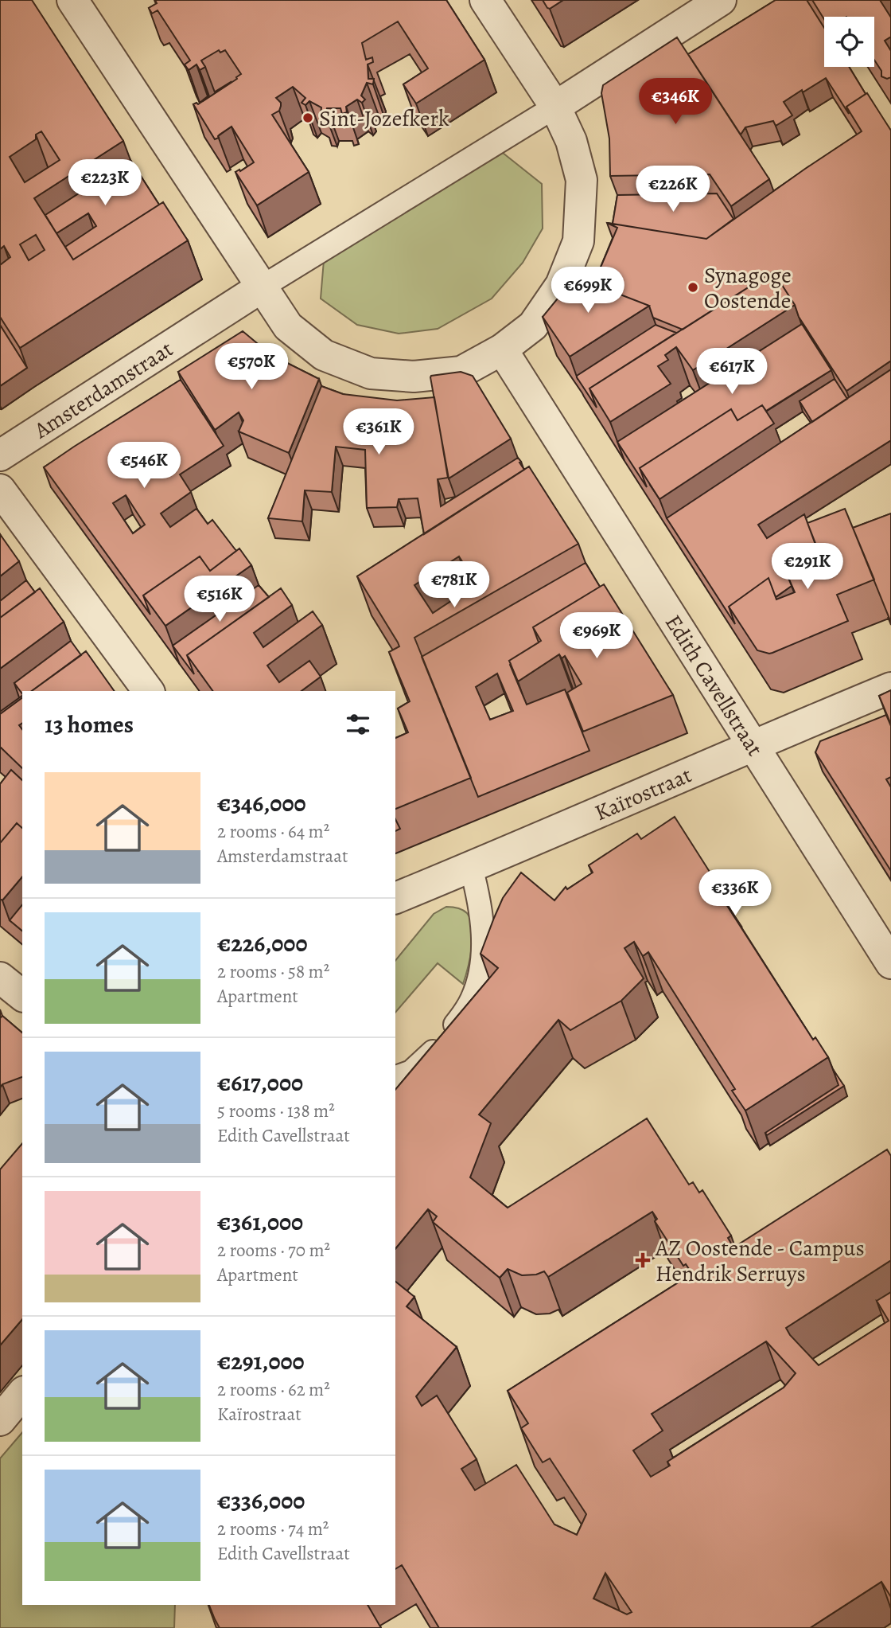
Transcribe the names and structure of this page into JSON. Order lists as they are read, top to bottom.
{
  "streets": {
    "street": ["Amsterdamstraat", "Edith Cavellstraat", "Kaïrostraat"]
  },
  "crossings": [
    ["Edith Cavellstraat", "Kaïrostraat"]
  ],
  "places": {
    "other": ["Sint-Jozefkerk", "Synagoge Oostende"],
    "health": ["AZ Oostende - Campus Hendrik Serruys"]
  },
  "page": {
    "price": [
      "€346K",
      "€223K",
      "€226K",
      "€699K",
      "€570K",
      "€617K",
      "€361K",
      "€546K",
      "€291K",
      "€781K",
      "€516K",
      "€969K",
      "€336K"
    ],
    "heading": "13 homes",
    "list": [
      {
        "name": "€346,000",
        "note": "2 rooms · 64 m² · Amsterdamstraat"
      },
      {
        "name": "€226,000",
        "note": "2 rooms · 58 m² · Apartment"
      },
      {
        "name": "€617,000",
        "note": "5 rooms · 138 m² · Edith Cavellstraat"
      },
      {
        "name": "€361,000",
        "note": "2 rooms · 70 m² · Apartment"
      },
      {
        "name": "€291,000",
        "note": "2 rooms · 62 m² · Kaïrostraat"
      },
      {
        "name": "€336,000",
        "note": "2 rooms · 74 m² · Edith Cavellstraat"
      }
    ]
  }
}
